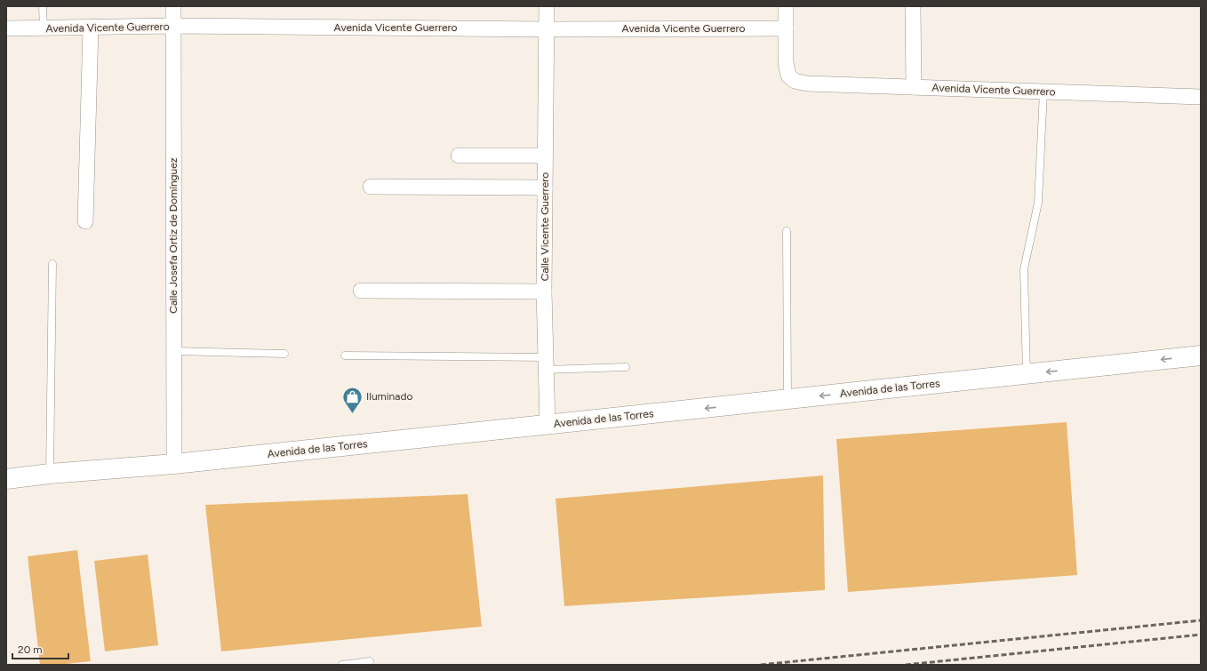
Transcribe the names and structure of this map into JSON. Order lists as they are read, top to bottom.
{
  "streets": {
    "main road": ["Avenida de las Torres"],
    "street": ["Avenida Vicente Guerrero", "Calle Vicente Guerrero", "Calle Josefa Ortiz de Domínguez"]
  },
  "crossings": [
    ["Avenida Vicente Guerrero", "Calle Vicente Guerrero"],
    ["Avenida Vicente Guerrero", "Calle Josefa Ortiz de Domínguez"],
    ["Calle Vicente Guerrero", "Avenida de las Torres"],
    ["Calle Josefa Ortiz de Domínguez", "Avenida de las Torres"]
  ],
  "one_way": ["Avenida de las Torres"],
  "places": {
    "shop": ["Iluminado"]
  },
  "scale_bar": "20 m"
}
